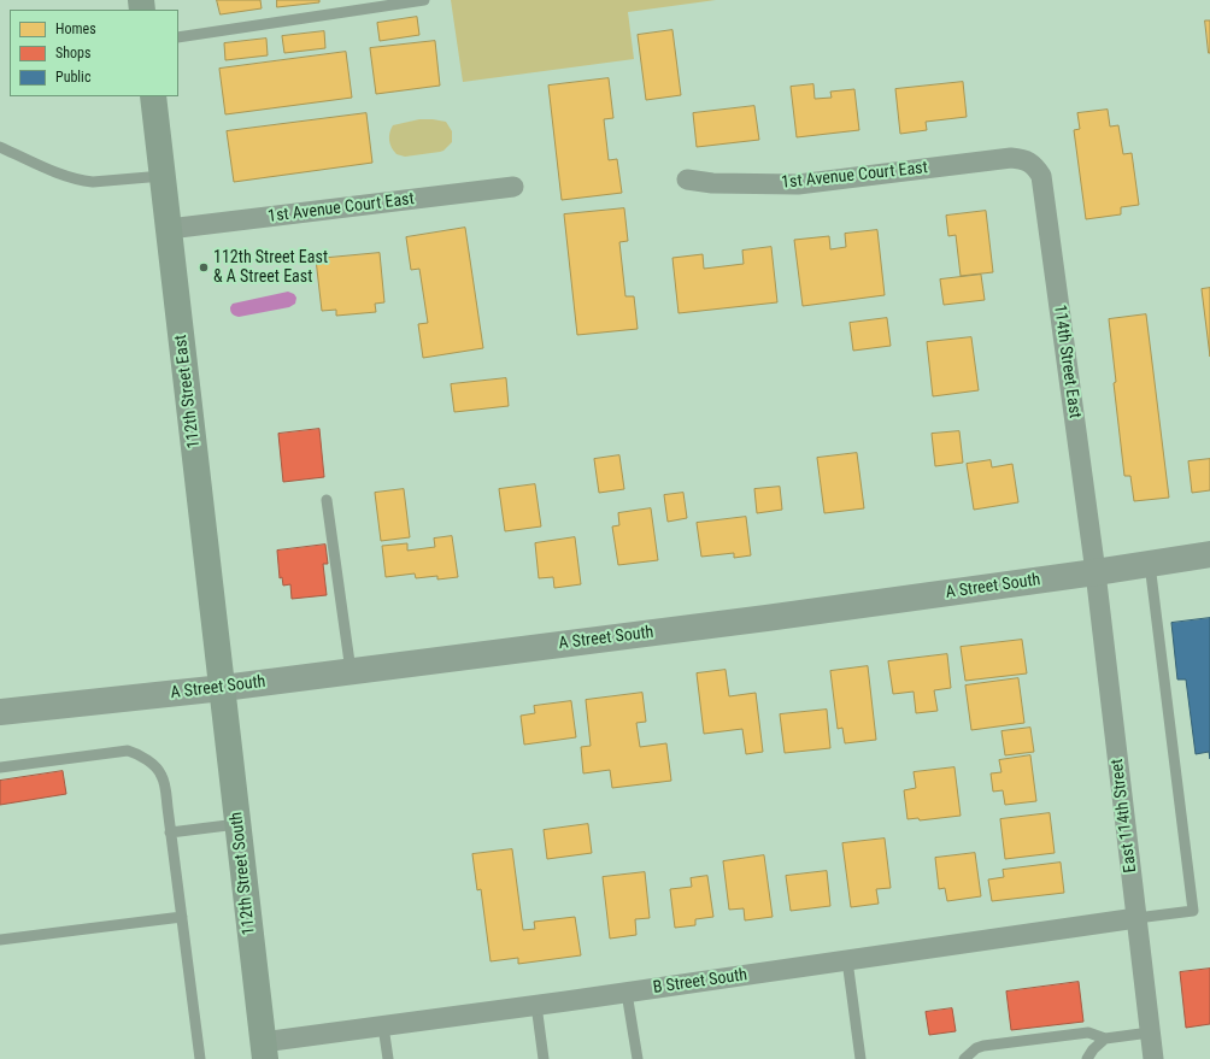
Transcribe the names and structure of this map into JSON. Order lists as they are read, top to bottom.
{
  "streets": {
    "main road": ["112th Street East", "112th Street South"],
    "street": [
      "1st Avenue Court East",
      "114th Street East",
      "A Street South",
      "East 114th Street",
      "B Street South"
    ]
  },
  "crossings": [
    ["1st Avenue Court East", "114th Street East"],
    ["1st Avenue Court East", "112th Street East"],
    ["114th Street East", "A Street South"],
    ["114th Street East", "East 114th Street"],
    ["112th Street East", "A Street South"],
    ["112th Street East", "112th Street South"],
    ["A Street South", "East 114th Street"],
    ["A Street South", "112th Street South"],
    ["East 114th Street", "B Street South"],
    ["112th Street South", "B Street South"]
  ],
  "places": ["112th Street East & A Street East"],
  "legend": ["Homes", "Shops", "Public"]
}
